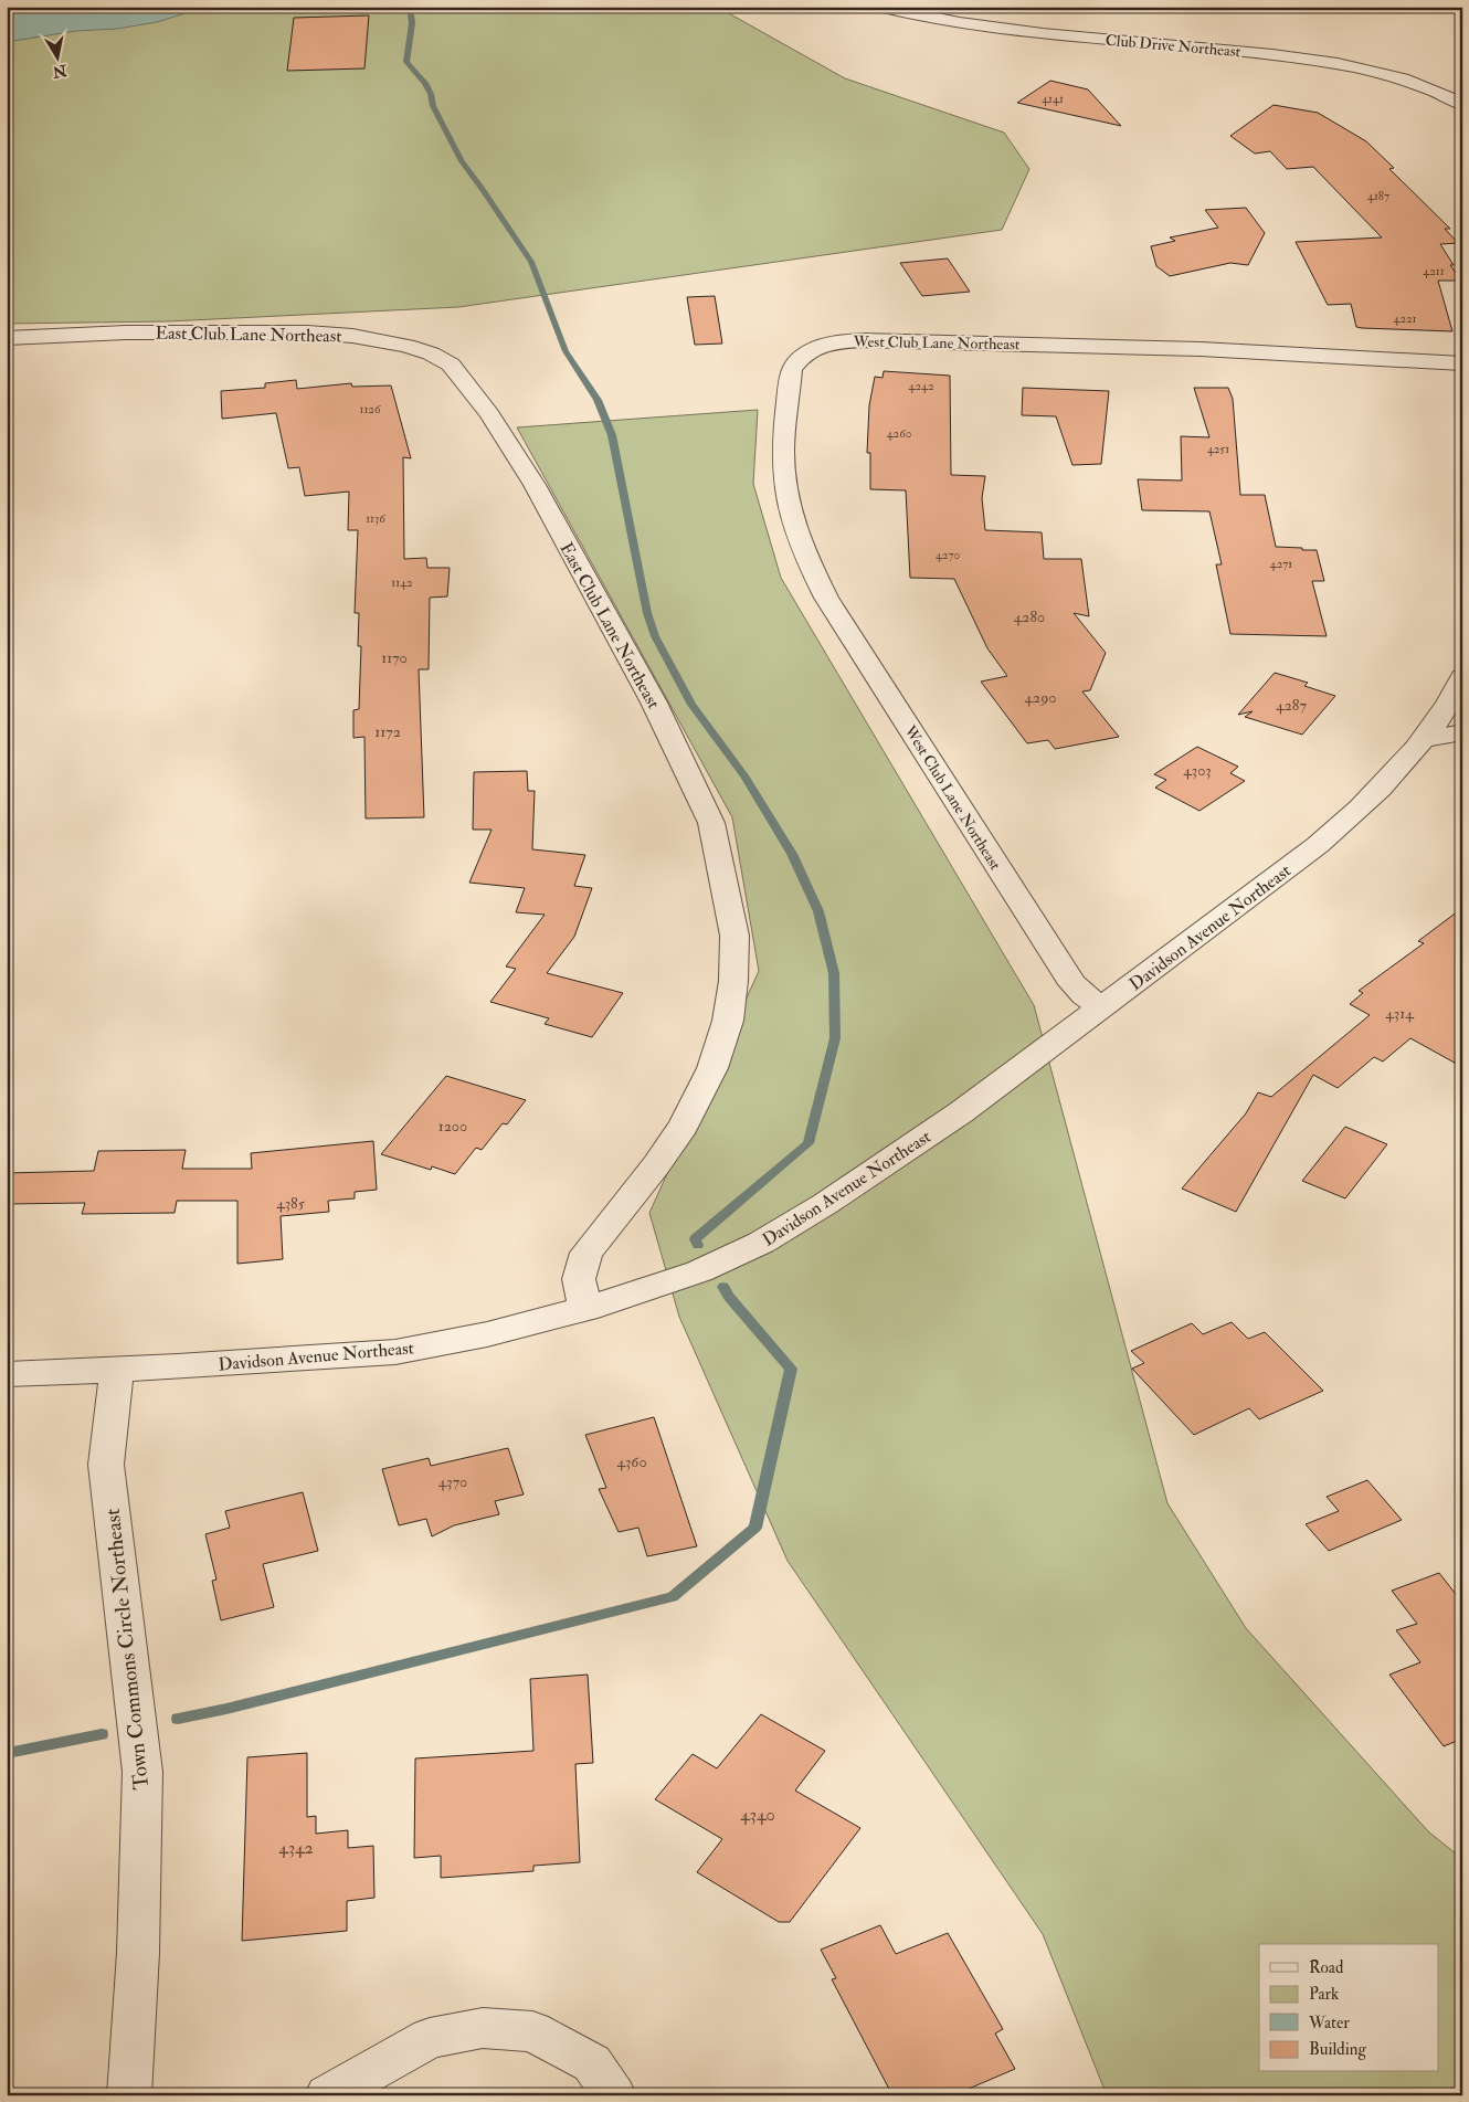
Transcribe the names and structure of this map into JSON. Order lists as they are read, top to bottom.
{
  "streets": {
    "street": [
      "Club Drive Northeast",
      "East Club Lane Northeast",
      "West Club Lane Northeast",
      "Davidson Avenue Northeast",
      "Town Commons Circle Northeast"
    ]
  },
  "crossings": [
    ["East Club Lane Northeast", "Davidson Avenue Northeast"],
    ["West Club Lane Northeast", "Davidson Avenue Northeast"],
    ["Davidson Avenue Northeast", "Town Commons Circle Northeast"]
  ],
  "house_numbers": [
    "4141",
    "4187",
    "4211",
    "4221",
    "4242",
    "1126",
    "4260",
    "4251",
    "1136",
    "4270",
    "4271",
    "1142",
    "4280",
    "1170",
    "4290",
    "4287",
    "1172",
    "4303",
    "4314",
    "1200",
    "4385",
    "4360",
    "4370",
    "4340",
    "4342"
  ],
  "legend": [
    "Road",
    "Park",
    "Water",
    "Building"
  ],
  "north": "bottom"
}
